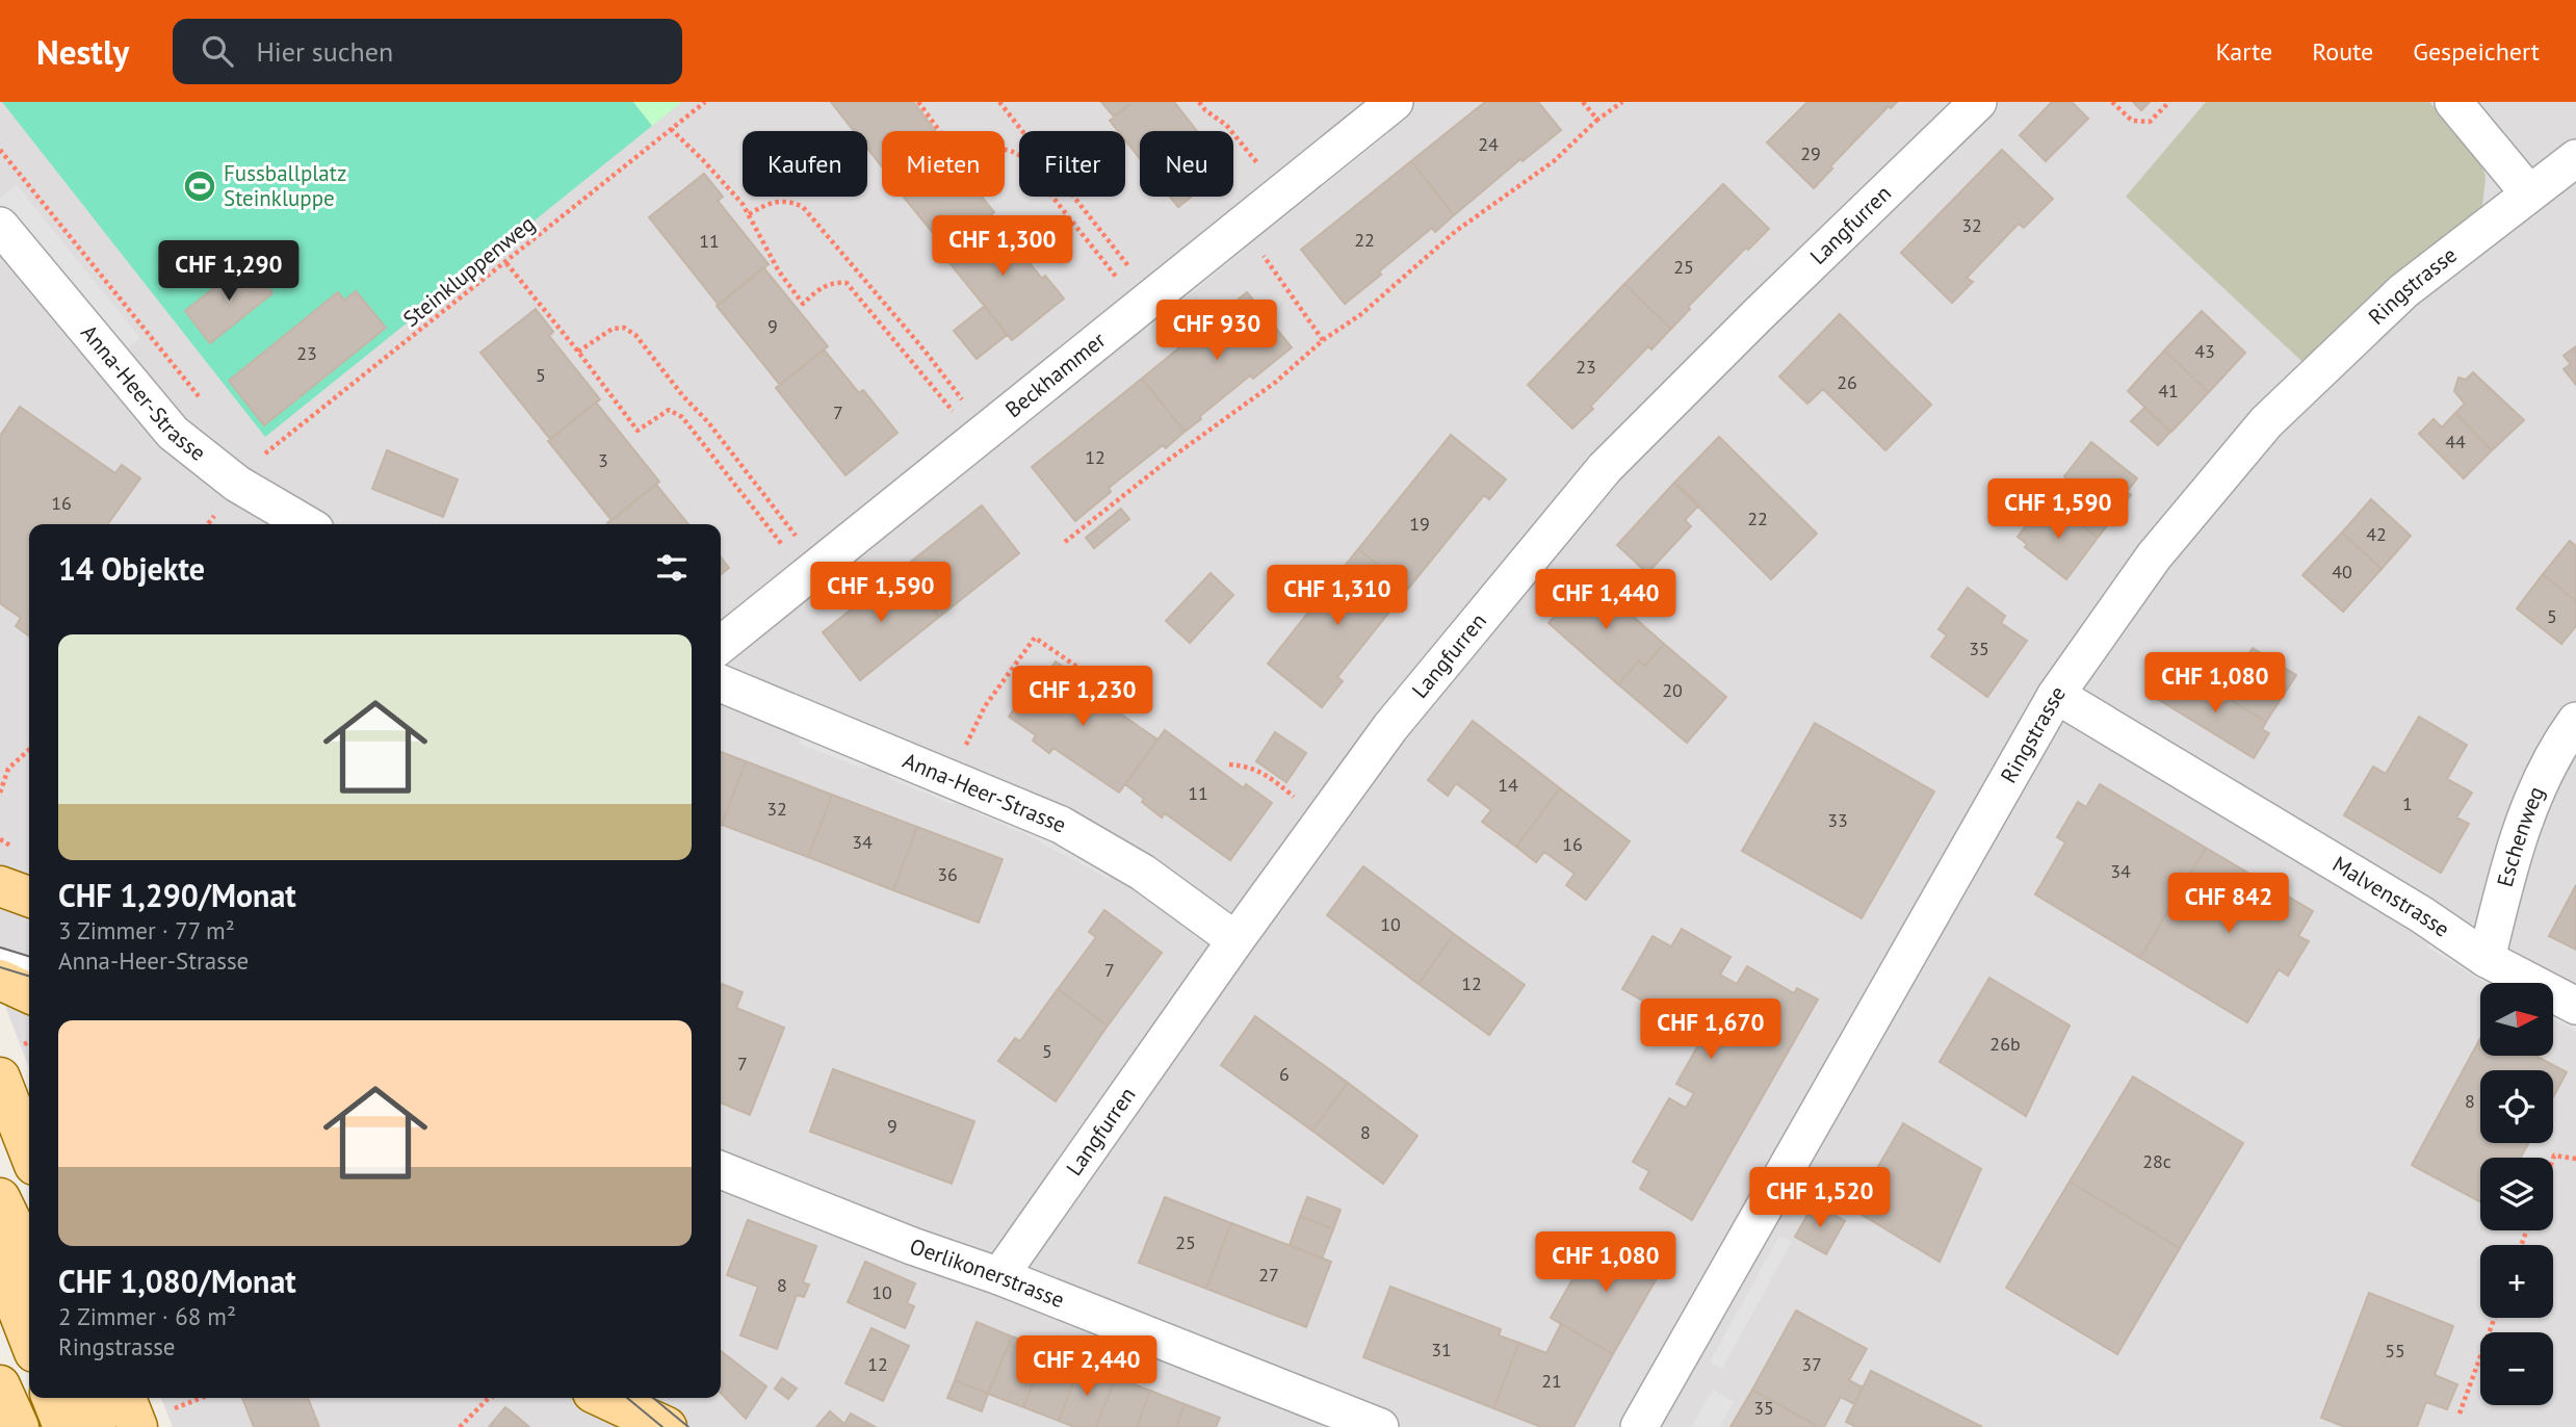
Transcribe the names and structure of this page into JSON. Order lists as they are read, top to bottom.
{
  "streets": {
    "street": [
      "Langfurren",
      "Ringstrasse",
      "Beckhammer",
      "Anna-Heer-Strasse",
      "Eschenweg",
      "Malvenstrasse",
      "Oerlikonerstrasse"
    ],
    "path": ["Steinkluppenweg"]
  },
  "crossings": [
    ["Langfurren", "Anna-Heer-Strasse"],
    ["Langfurren", "Oerlikonerstrasse"],
    ["Ringstrasse", "Malvenstrasse"],
    ["Eschenweg", "Malvenstrasse"]
  ],
  "places": {
    "sports": ["Fussballplatz Steinkluppe"]
  },
  "house_numbers": [
    "24",
    "29",
    "32",
    "22",
    "11",
    "25",
    "9",
    "43",
    "23",
    "23",
    "5",
    "26",
    "41",
    "7",
    "44",
    "12",
    "3",
    "16",
    "22",
    "19",
    "42",
    "40",
    "5",
    "35",
    "20",
    "14",
    "11",
    "1",
    "32",
    "33",
    "34",
    "16",
    "34",
    "36",
    "10",
    "7",
    "12",
    "26b",
    "5",
    "7",
    "6",
    "8",
    "9",
    "8",
    "28c",
    "25",
    "27",
    "8",
    "10",
    "31",
    "55",
    "12",
    "37",
    "21",
    "35"
  ],
  "north": "right",
  "page": {
    "header": "Nestly",
    "search": "Hier suchen",
    "nav": ["Karte", "Route", "Gespeichert"],
    "chip": [
      "Kaufen",
      "Mieten",
      "Filter",
      "Neu"
    ],
    "price": [
      "CHF 1,300",
      "CHF 1,290",
      "CHF 930",
      "CHF 1,590",
      "CHF 1,590",
      "CHF 1,310",
      "CHF 1,440",
      "CHF 1,080",
      "CHF 1,230",
      "CHF 842",
      "CHF 1,670",
      "CHF 1,520",
      "CHF 1,080",
      "CHF 2,440"
    ],
    "heading": "14 Objekte",
    "list": [
      {
        "name": "CHF 1,290/Monat",
        "note": "3 Zimmer · 77 m² · Anna-Heer-Strasse"
      },
      {
        "name": "CHF 1,080/Monat",
        "note": "2 Zimmer · 68 m² · Ringstrasse"
      }
    ],
    "map_buttons": ["+", "−"]
  }
}
